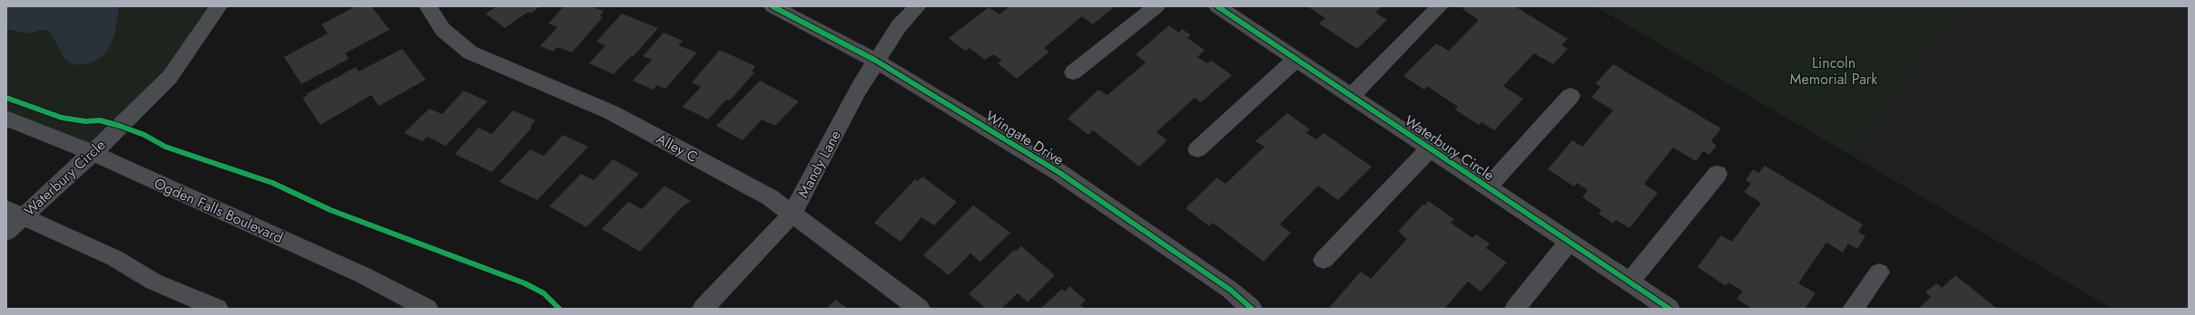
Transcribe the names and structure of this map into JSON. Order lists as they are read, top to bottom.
{
  "streets": {
    "street": [
      "Wingate Drive",
      "Alley C",
      "Waterbury Circle",
      "Mandy Lane",
      "Ogden Falls Boulevard"
    ]
  },
  "crossings": [
    ["Wingate Drive", "Mandy Lane"],
    ["Alley C", "Mandy Lane"],
    ["Waterbury Circle", "Ogden Falls Boulevard"]
  ],
  "parks": ["Lincoln Memorial Park"]
}
